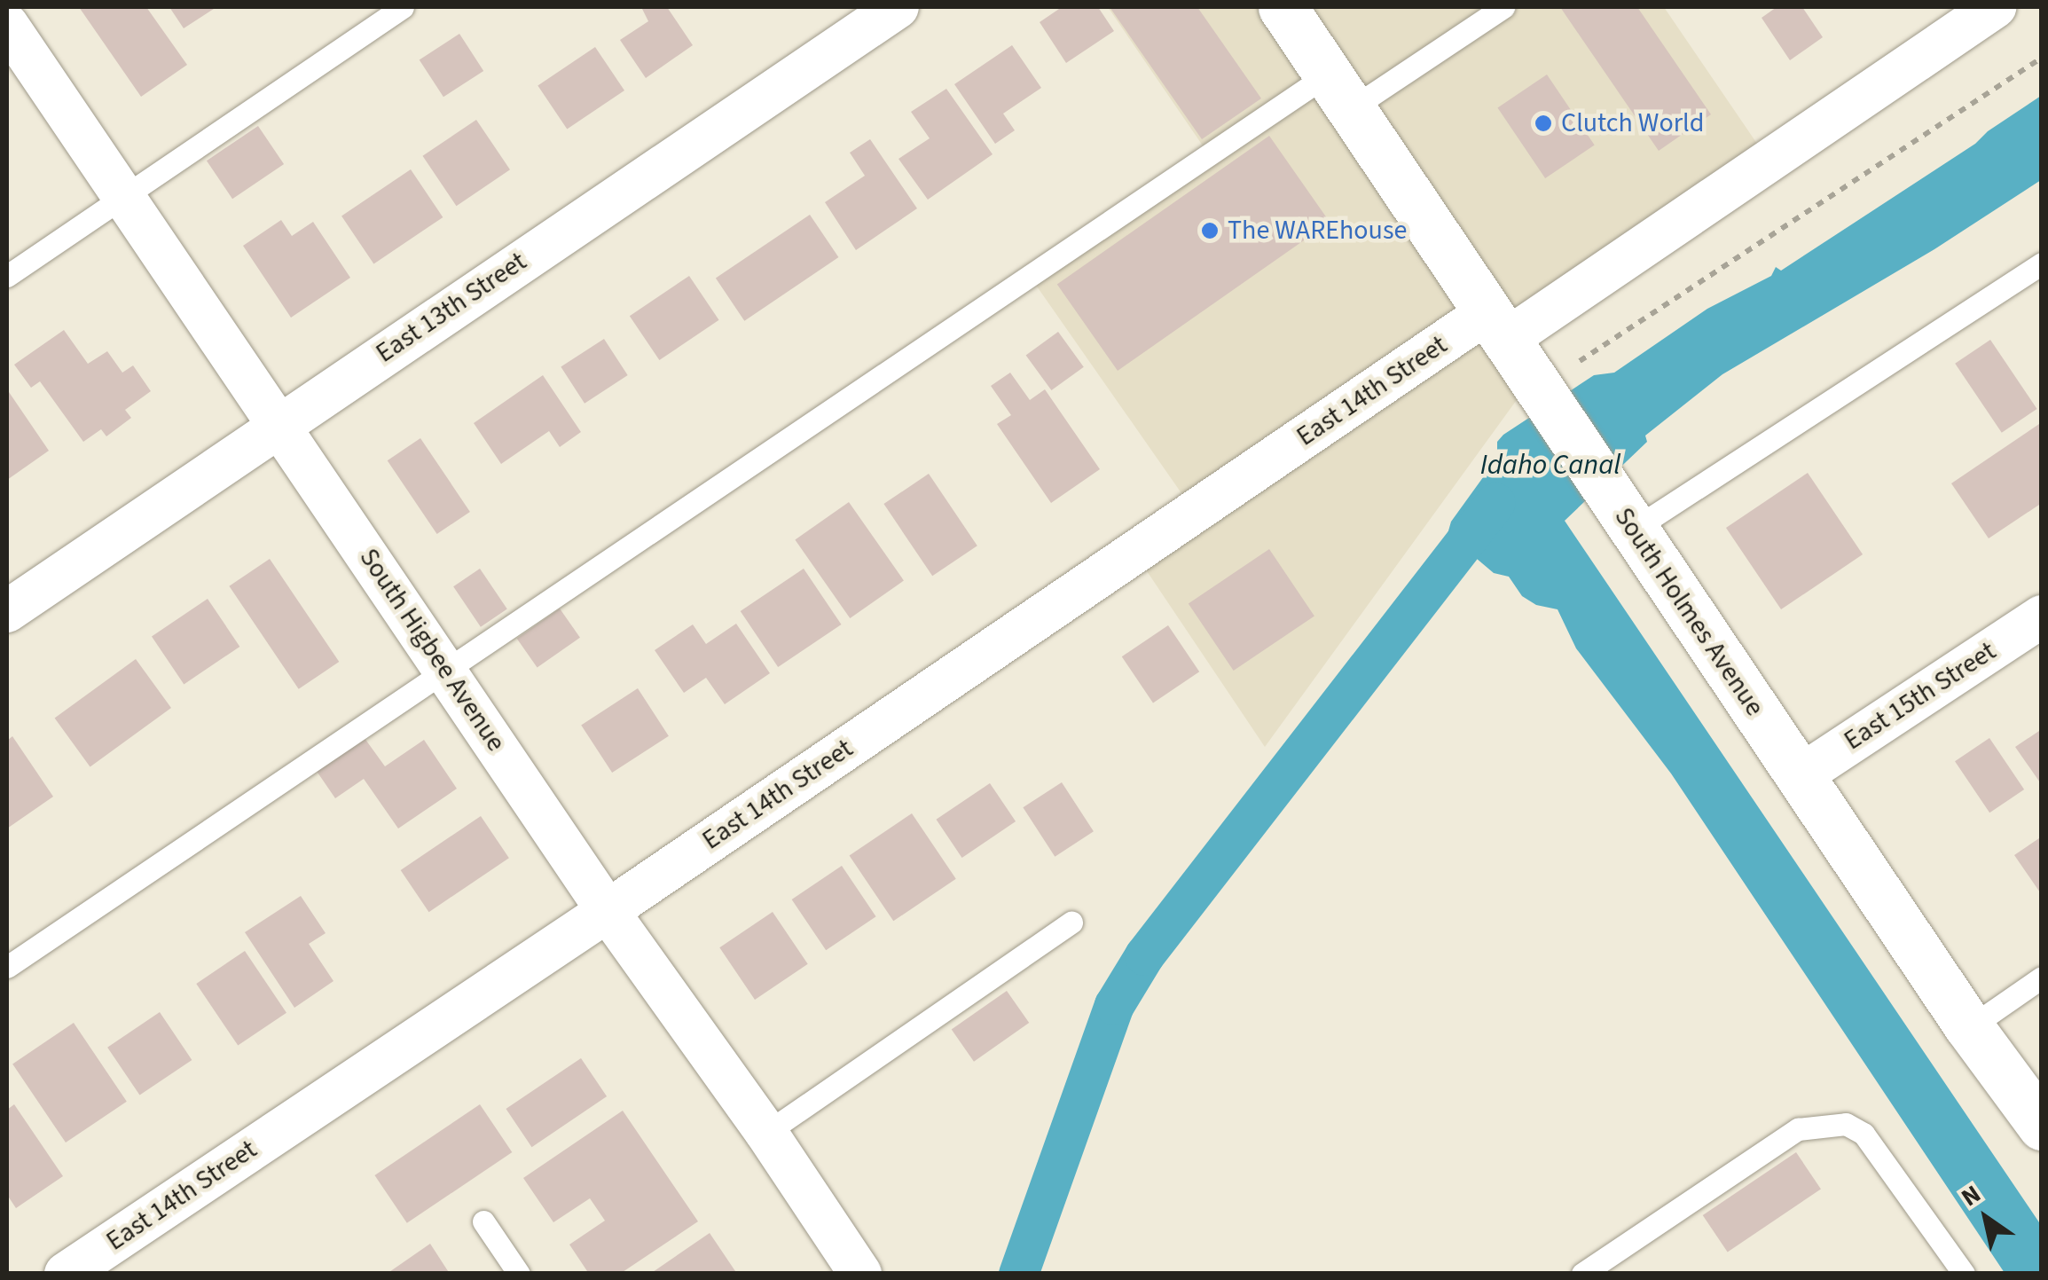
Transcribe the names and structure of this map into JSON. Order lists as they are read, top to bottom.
{
  "streets": {
    "main road": ["South Holmes Avenue"],
    "street": [
      "East 13th Street",
      "East 14th Street",
      "South Higbee Avenue",
      "East 15th Street"
    ]
  },
  "crossings": [
    ["East 13th Street", "South Higbee Avenue"],
    ["East 14th Street", "South Holmes Avenue"],
    ["East 14th Street", "South Higbee Avenue"],
    ["South Holmes Avenue", "East 15th Street"]
  ],
  "water": ["Idaho Canal"],
  "places": ["Clutch World", "The WAREhouse"],
  "north": "top left"
}
